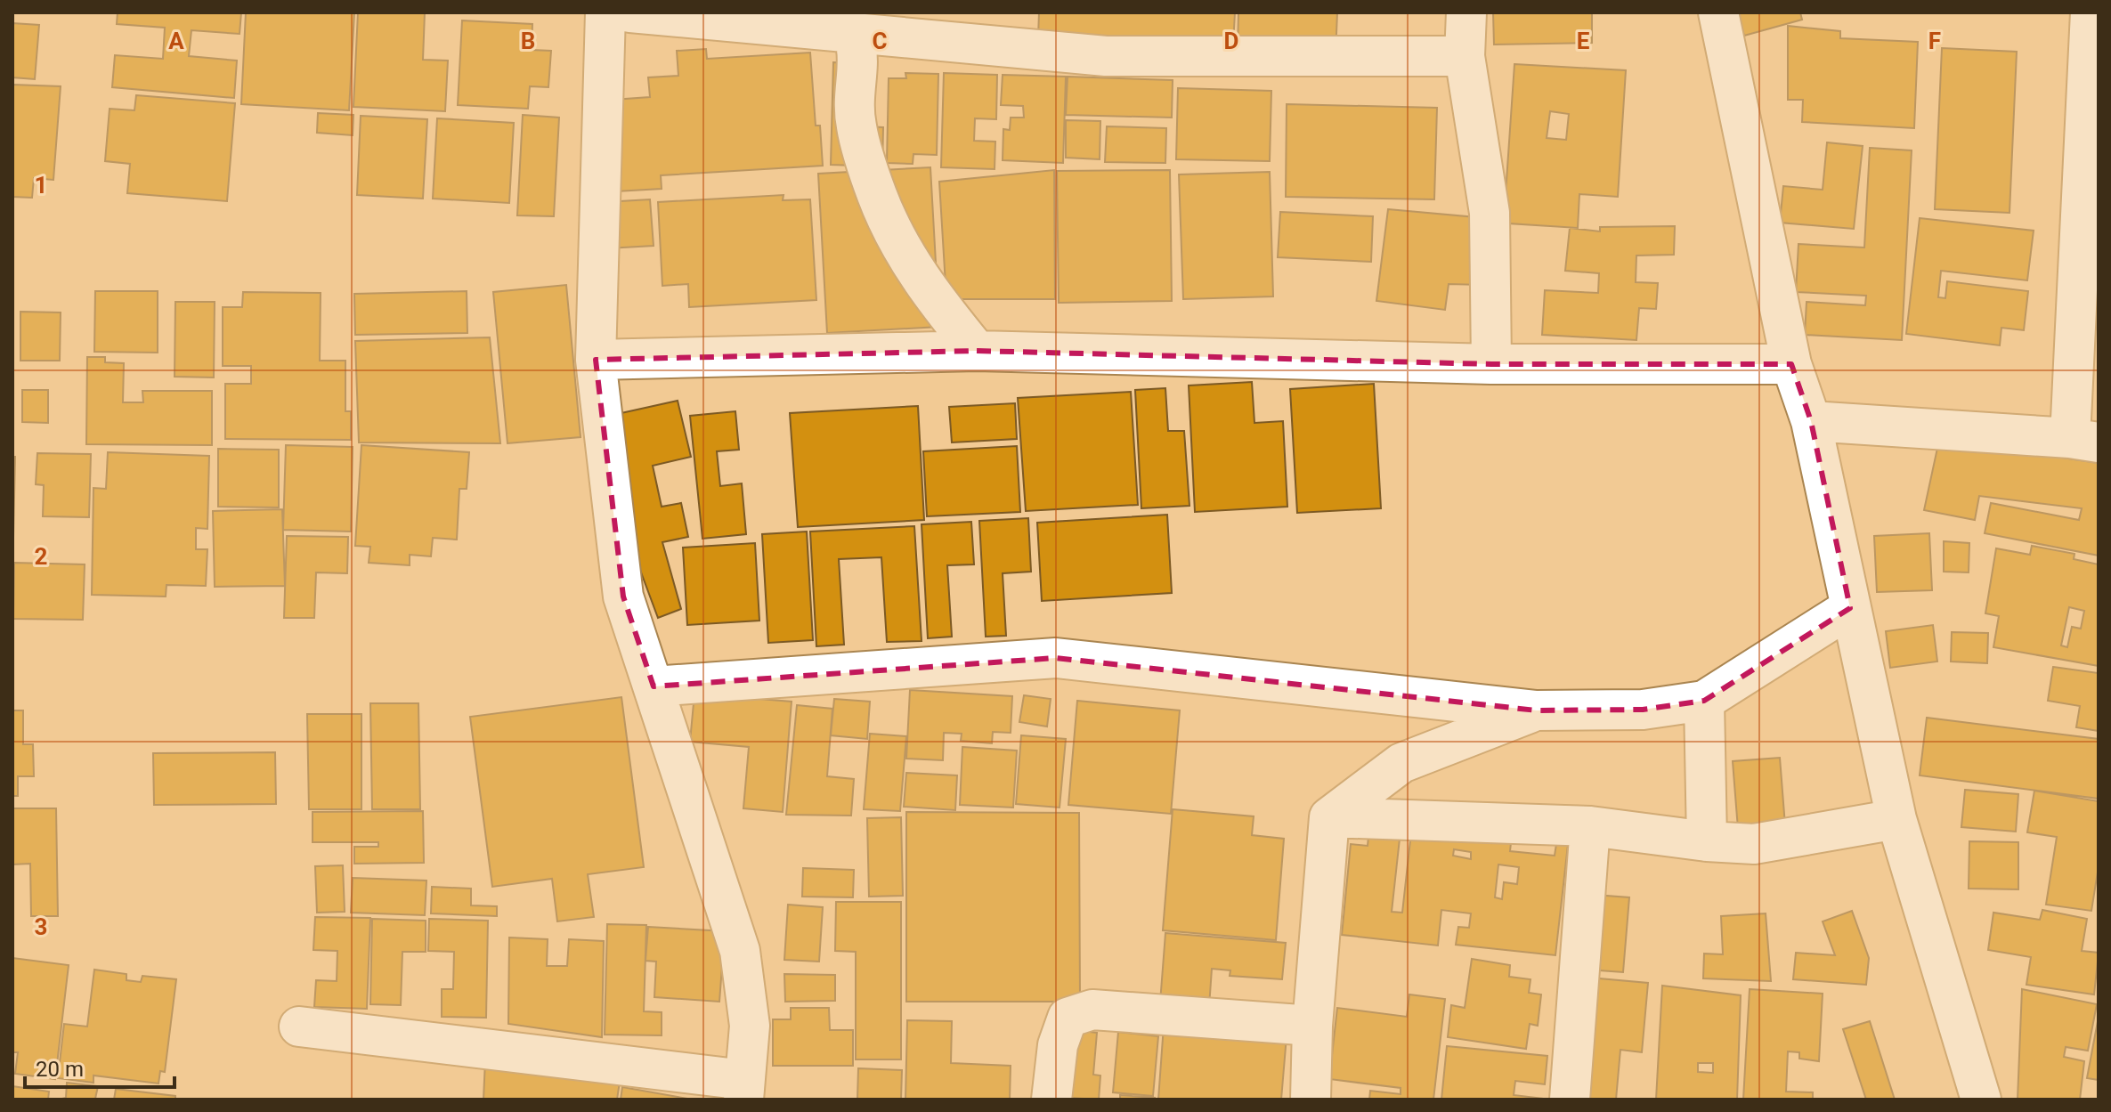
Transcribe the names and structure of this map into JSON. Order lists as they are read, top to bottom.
{
  "scale_bar": "20 m",
  "grid": {
    "columns": [
      "A",
      "B",
      "C",
      "D",
      "E",
      "F"
    ],
    "rows": ["1", "2", "3"]
  }
}
